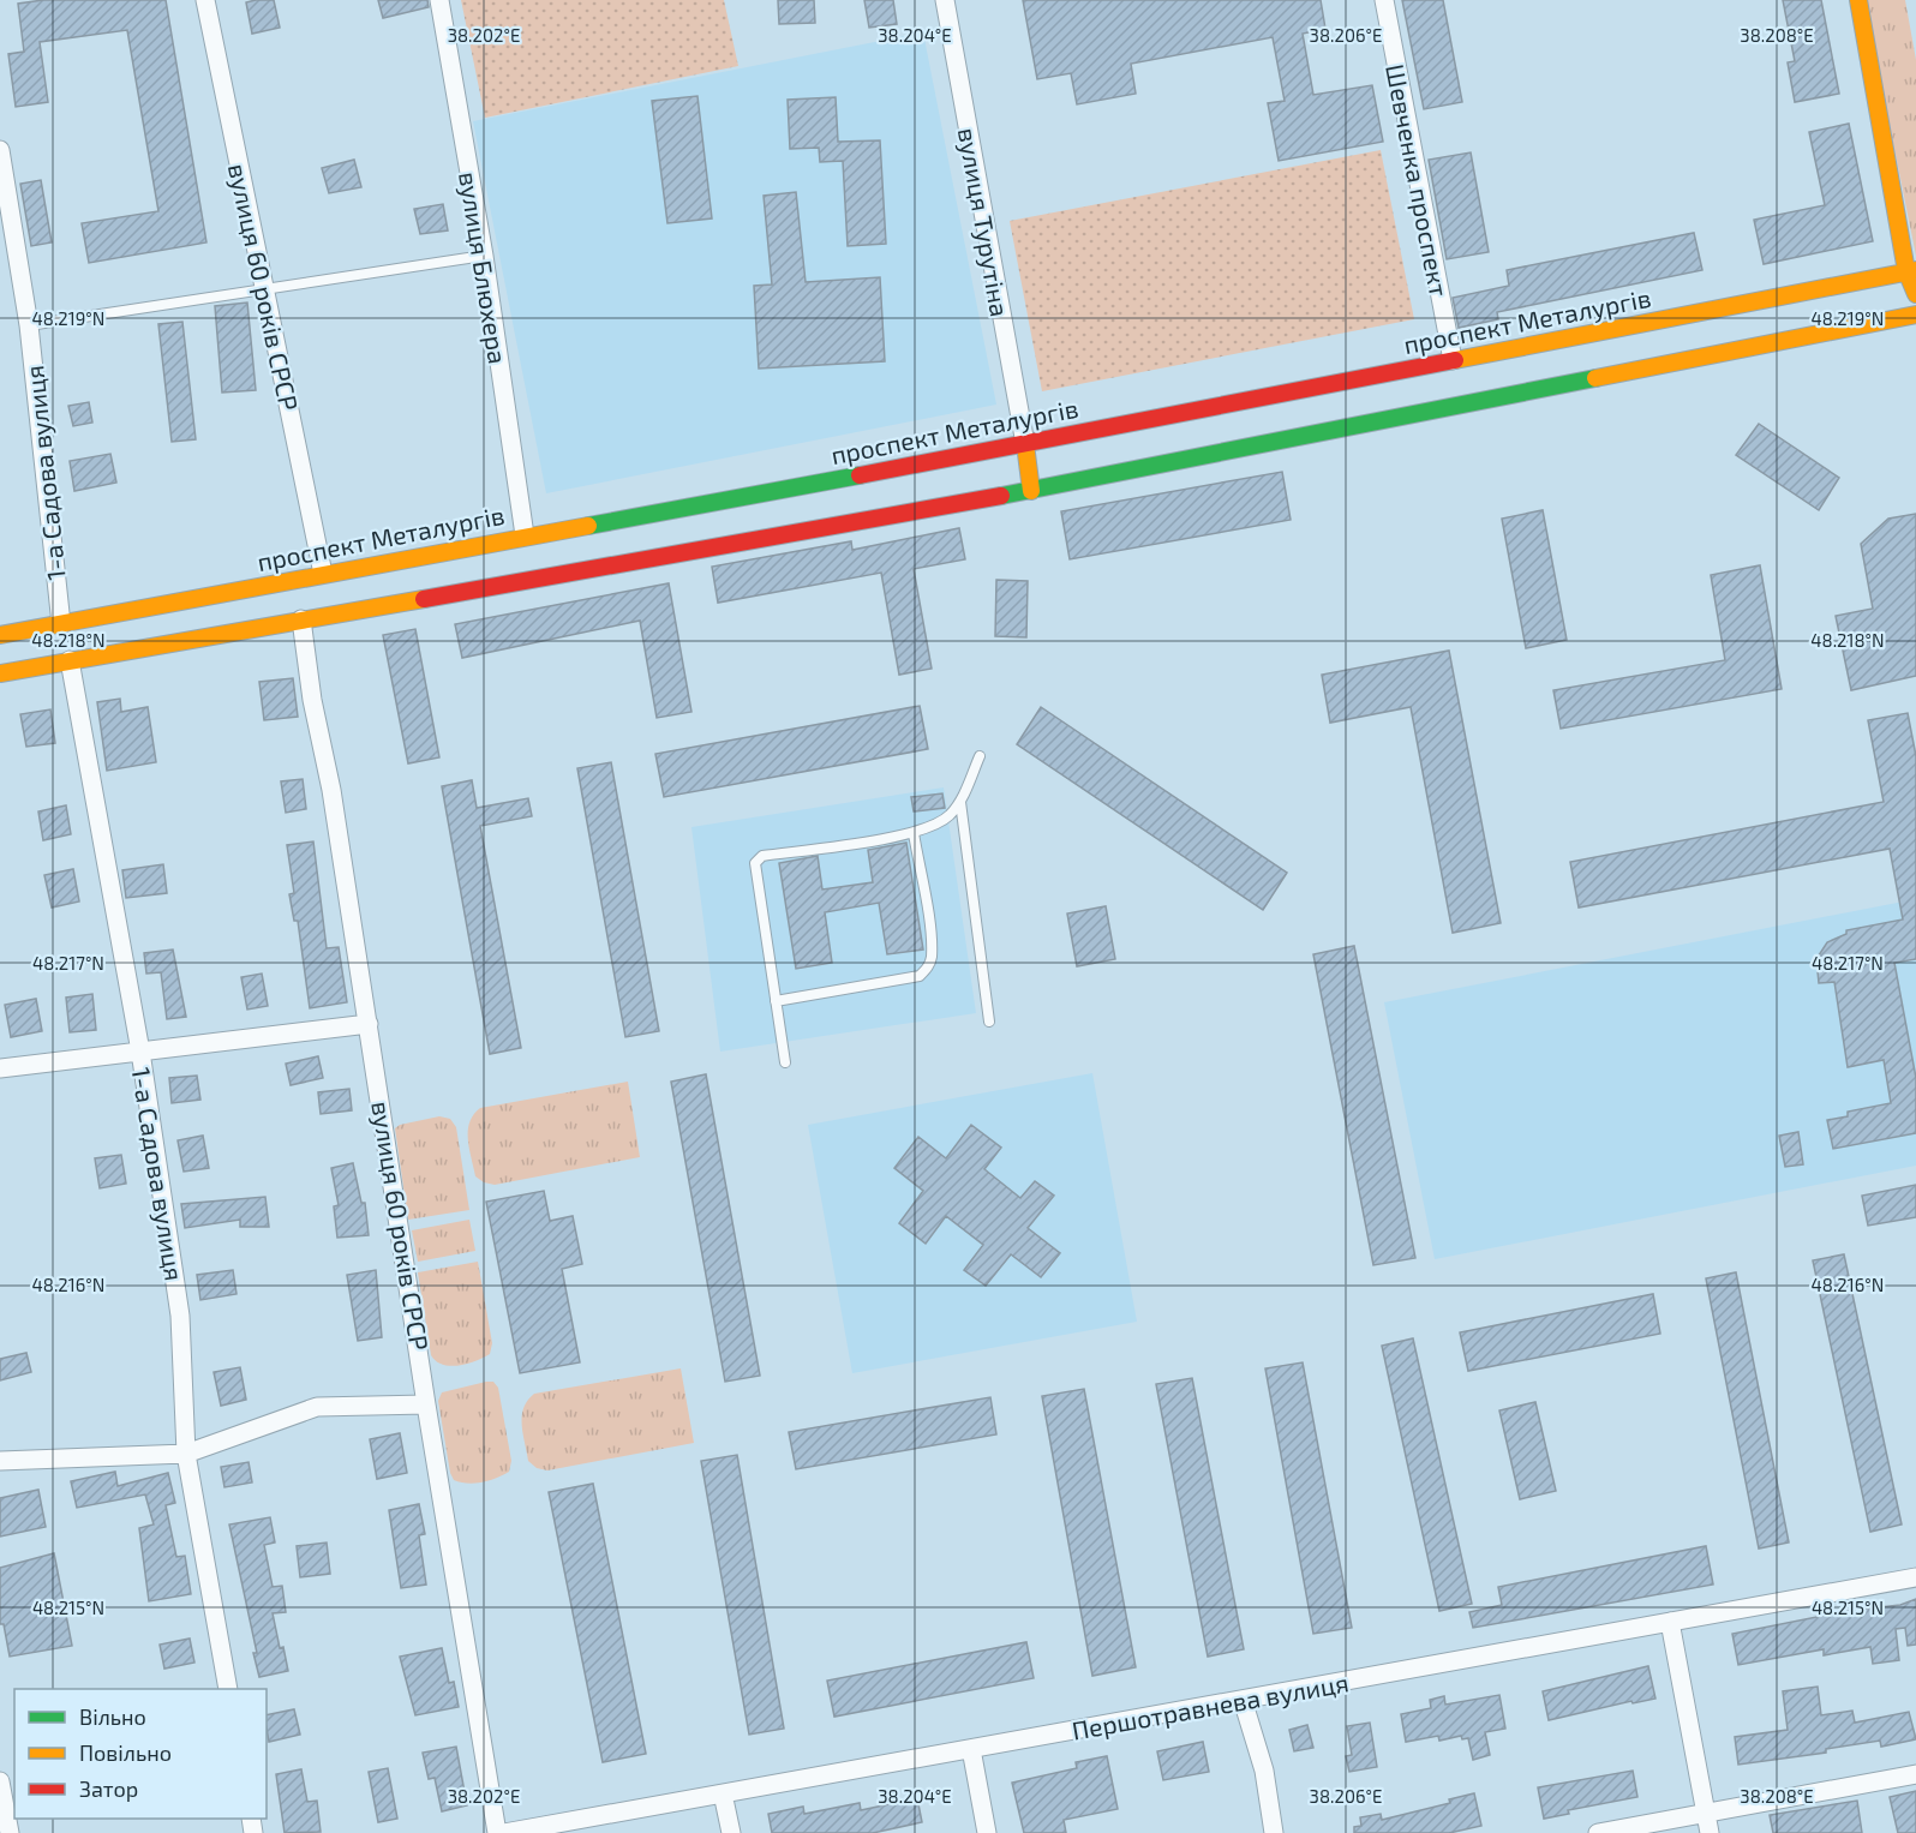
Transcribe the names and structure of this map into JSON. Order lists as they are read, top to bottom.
{
  "streets": {
    "street": [
      "Шевченка проспект",
      "вулиця Турутіна",
      "вулиця Блюхера",
      "вулиця 60 років СРСР",
      "проспект Металургів",
      "1-а Садова вулиця",
      "Першотравнева вулиця"
    ]
  },
  "crossings": [
    ["Шевченка проспект", "проспект Металургів"],
    ["вулиця Турутіна", "проспект Металургів"],
    ["вулиця Блюхера", "проспект Металургів"],
    ["вулиця 60 років СРСР", "проспект Металургів"],
    ["проспект Металургів", "1-а Садова вулиця"]
  ],
  "legend": ["Вільно", "Повільно", "Затор"],
  "coordinates": [
    "38.202°E",
    "38.204°E",
    "38.206°E",
    "38.208°E",
    "48.219°N",
    "48.218°N",
    "48.217°N",
    "48.216°N",
    "48.215°N"
  ]
}
